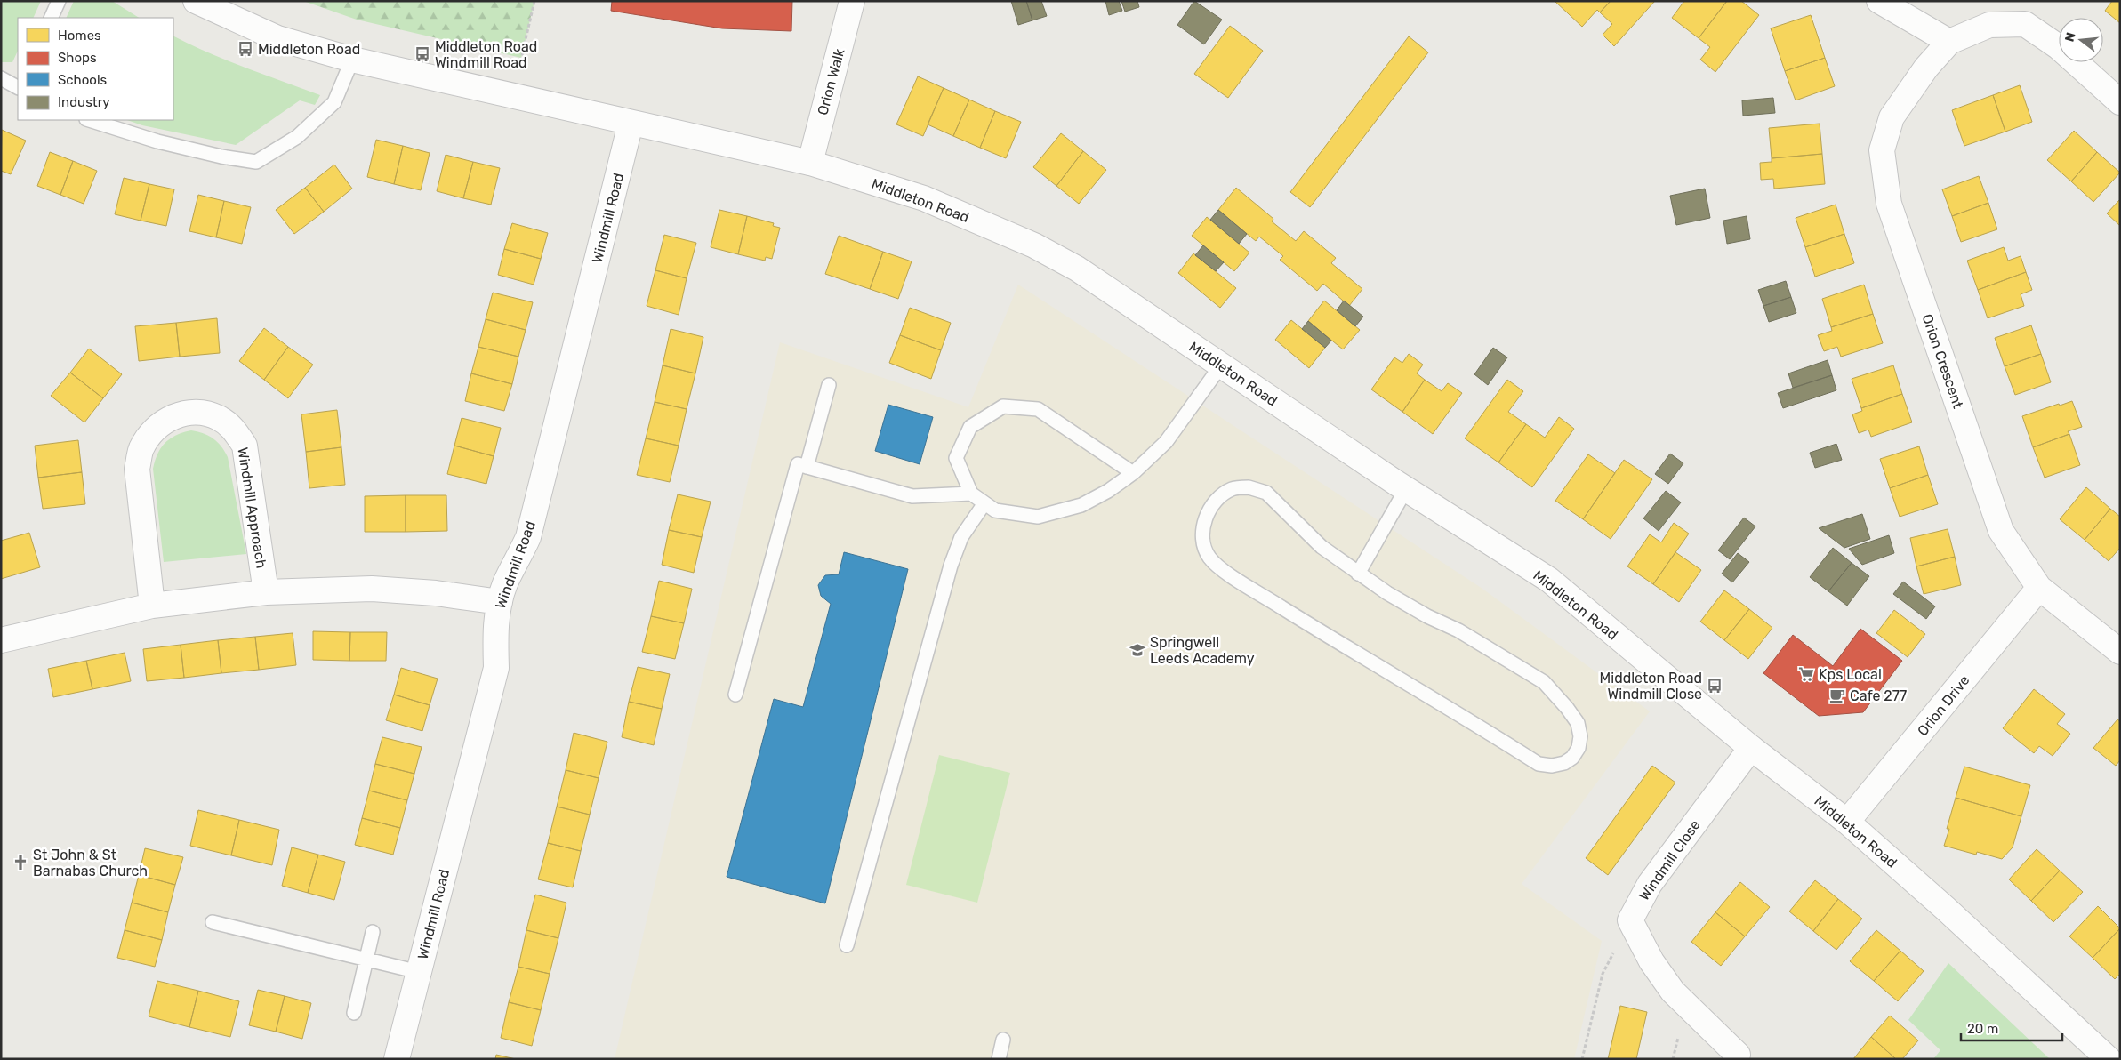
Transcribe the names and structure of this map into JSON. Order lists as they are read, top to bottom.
{
  "streets": {
    "street": [
      "Orion Walk",
      "Middleton Road",
      "Windmill Road",
      "Orion Crescent",
      "Windmill Approach",
      "Orion Drive",
      "Windmill Close"
    ]
  },
  "crossings": [
    ["Orion Walk", "Middleton Road"],
    ["Middleton Road", "Windmill Road"],
    ["Middleton Road", "Orion Drive"],
    ["Middleton Road", "Windmill Close"],
    ["Orion Crescent", "Orion Drive"]
  ],
  "places": {
    "bus stop": ["Middleton Road", "Middleton Road Windmill Road", "Middleton Road Windmill Close"],
    "school or university": ["Springwell Leeds Academy"],
    "supermarket": ["Kps Local"],
    "cafe": ["Cafe 277"],
    "church": ["St John & St Barnabas Church"]
  },
  "legend": [
    "Homes",
    "Shops",
    "Schools",
    "Industry"
  ],
  "scale_bar": "20 m",
  "north": "left"
}
